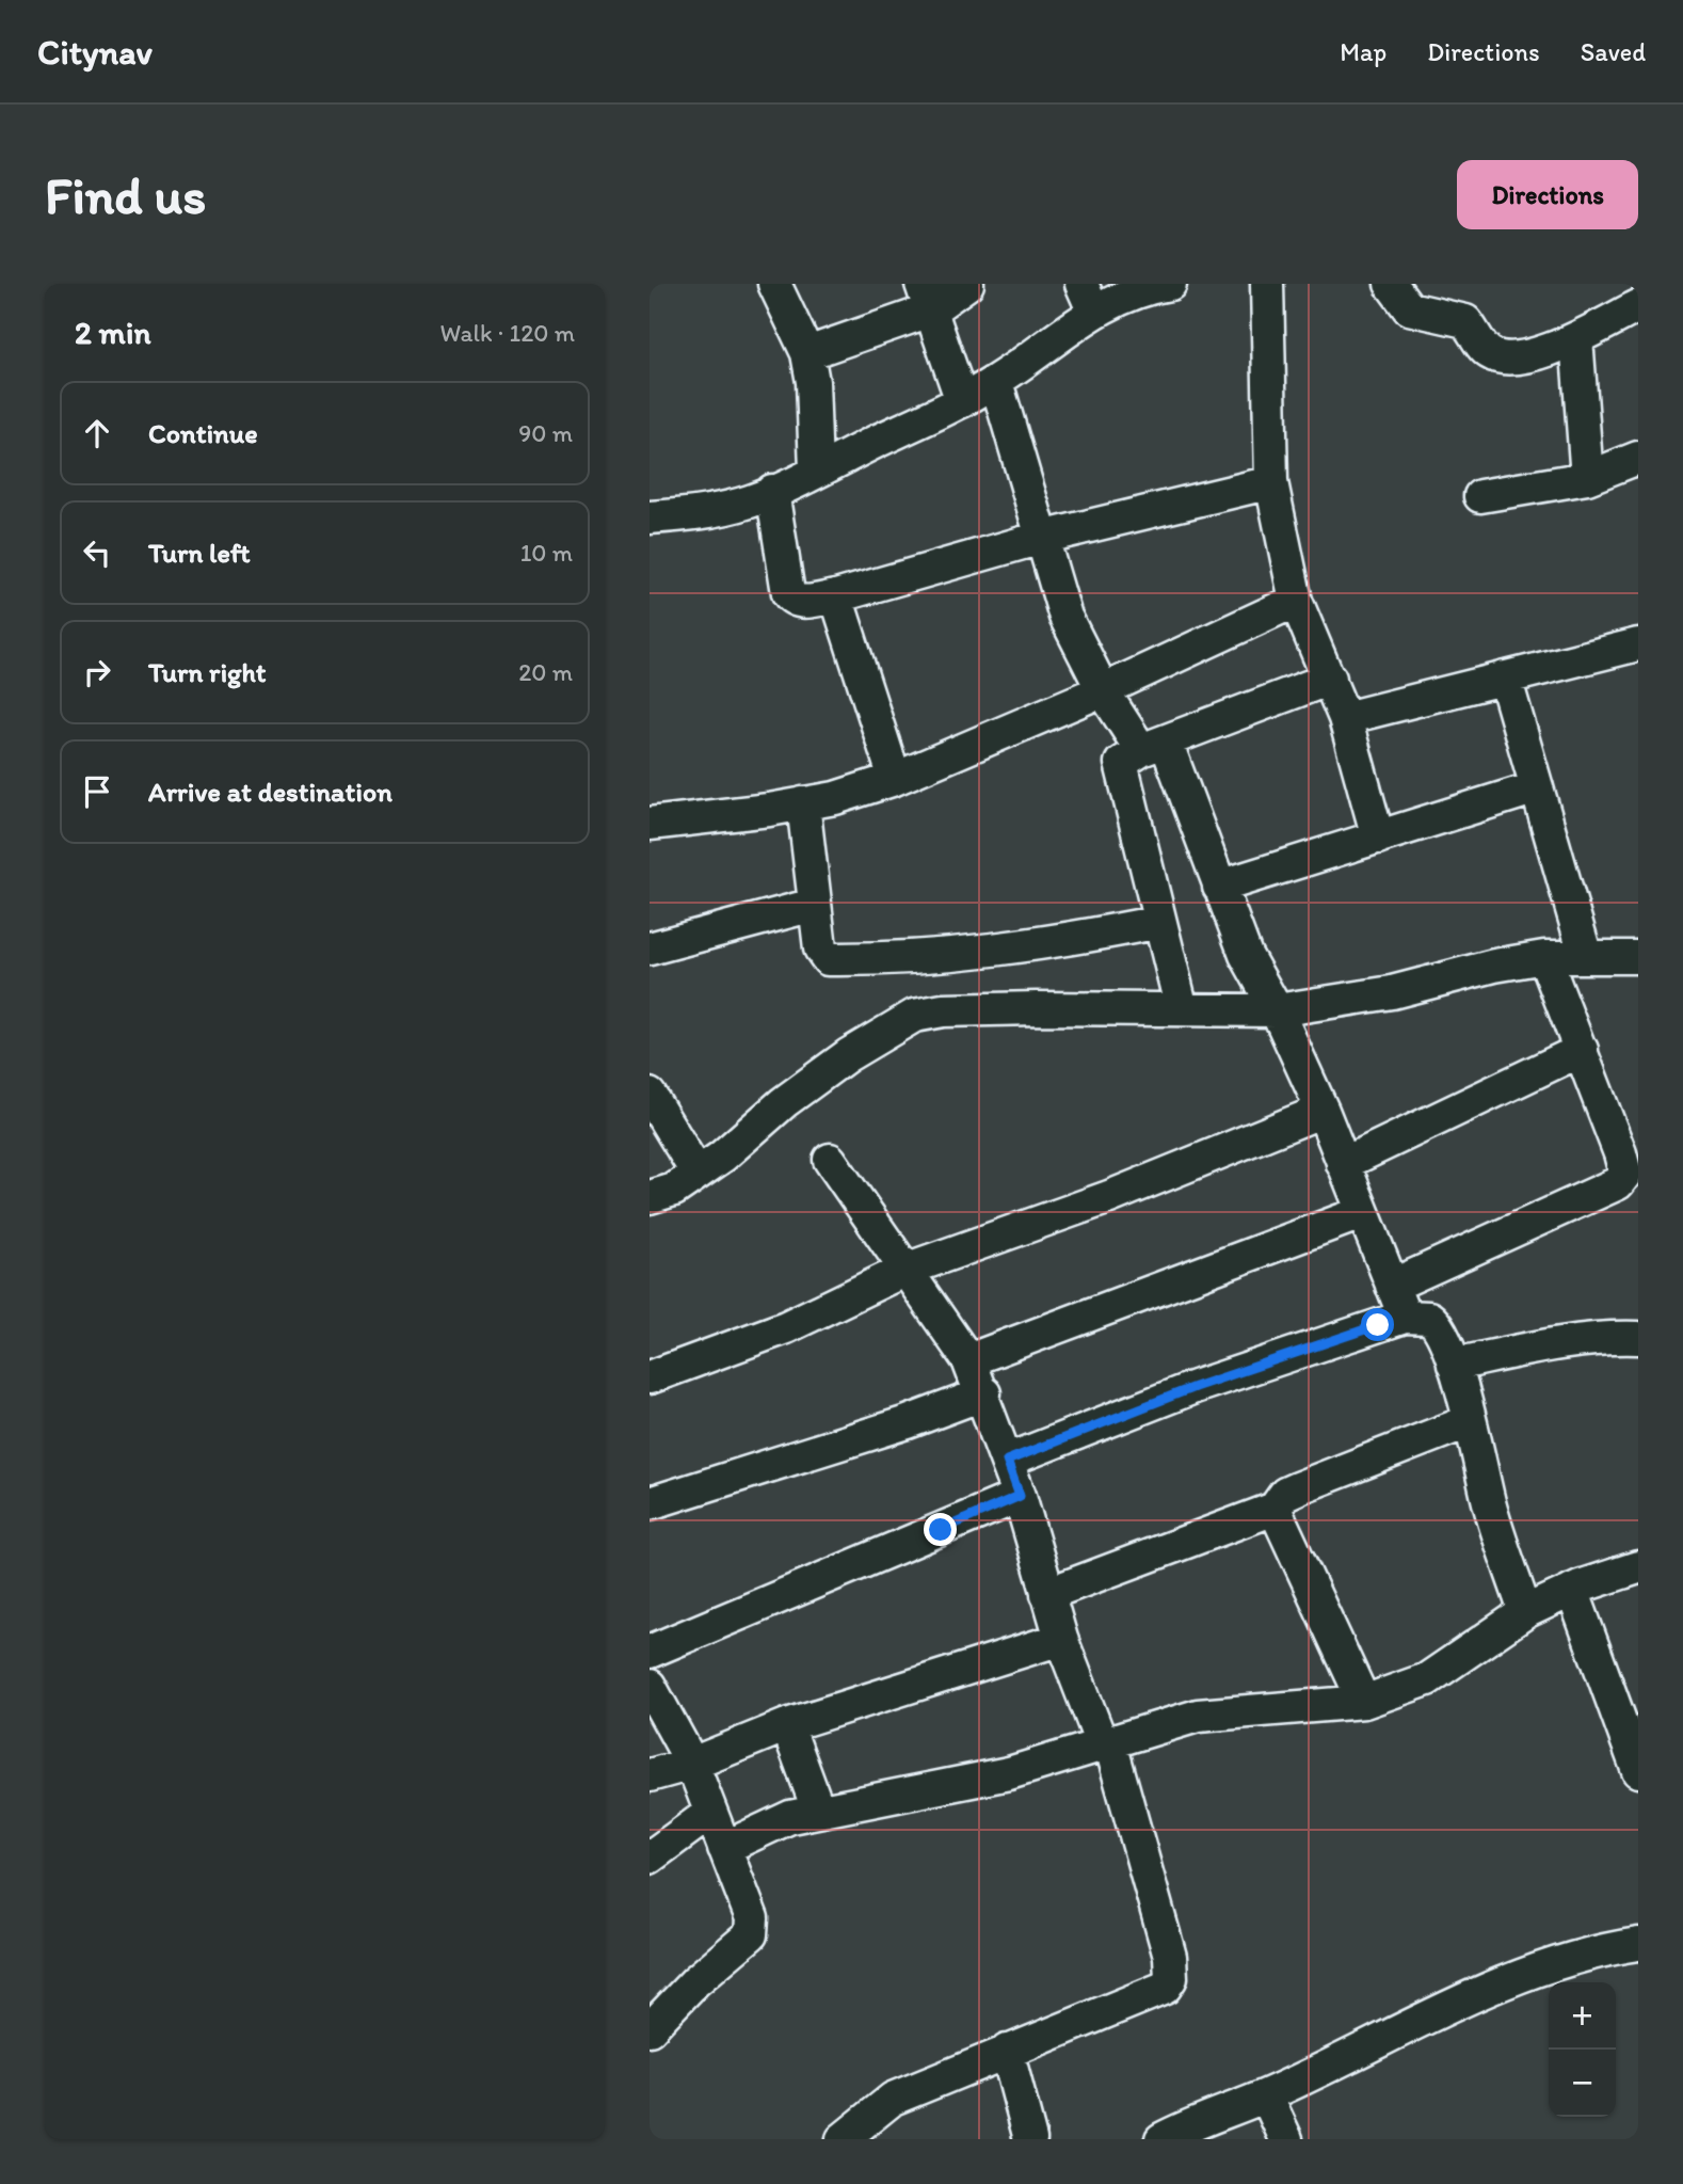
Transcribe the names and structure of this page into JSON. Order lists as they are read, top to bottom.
{
  "page": {
    "header": "Citynav",
    "nav": ["Map", "Directions", "Saved"],
    "buttons": "Directions",
    "title": "Find us",
    "heading": ["2 min", "Walk · 120 m"],
    "list": [
      ["Continue", "90 m"],
      ["Turn left", "10 m"],
      ["Turn right", "20 m"],
      "Arrive at destination"
    ],
    "map_buttons": ["+", "−"]
  }
}
